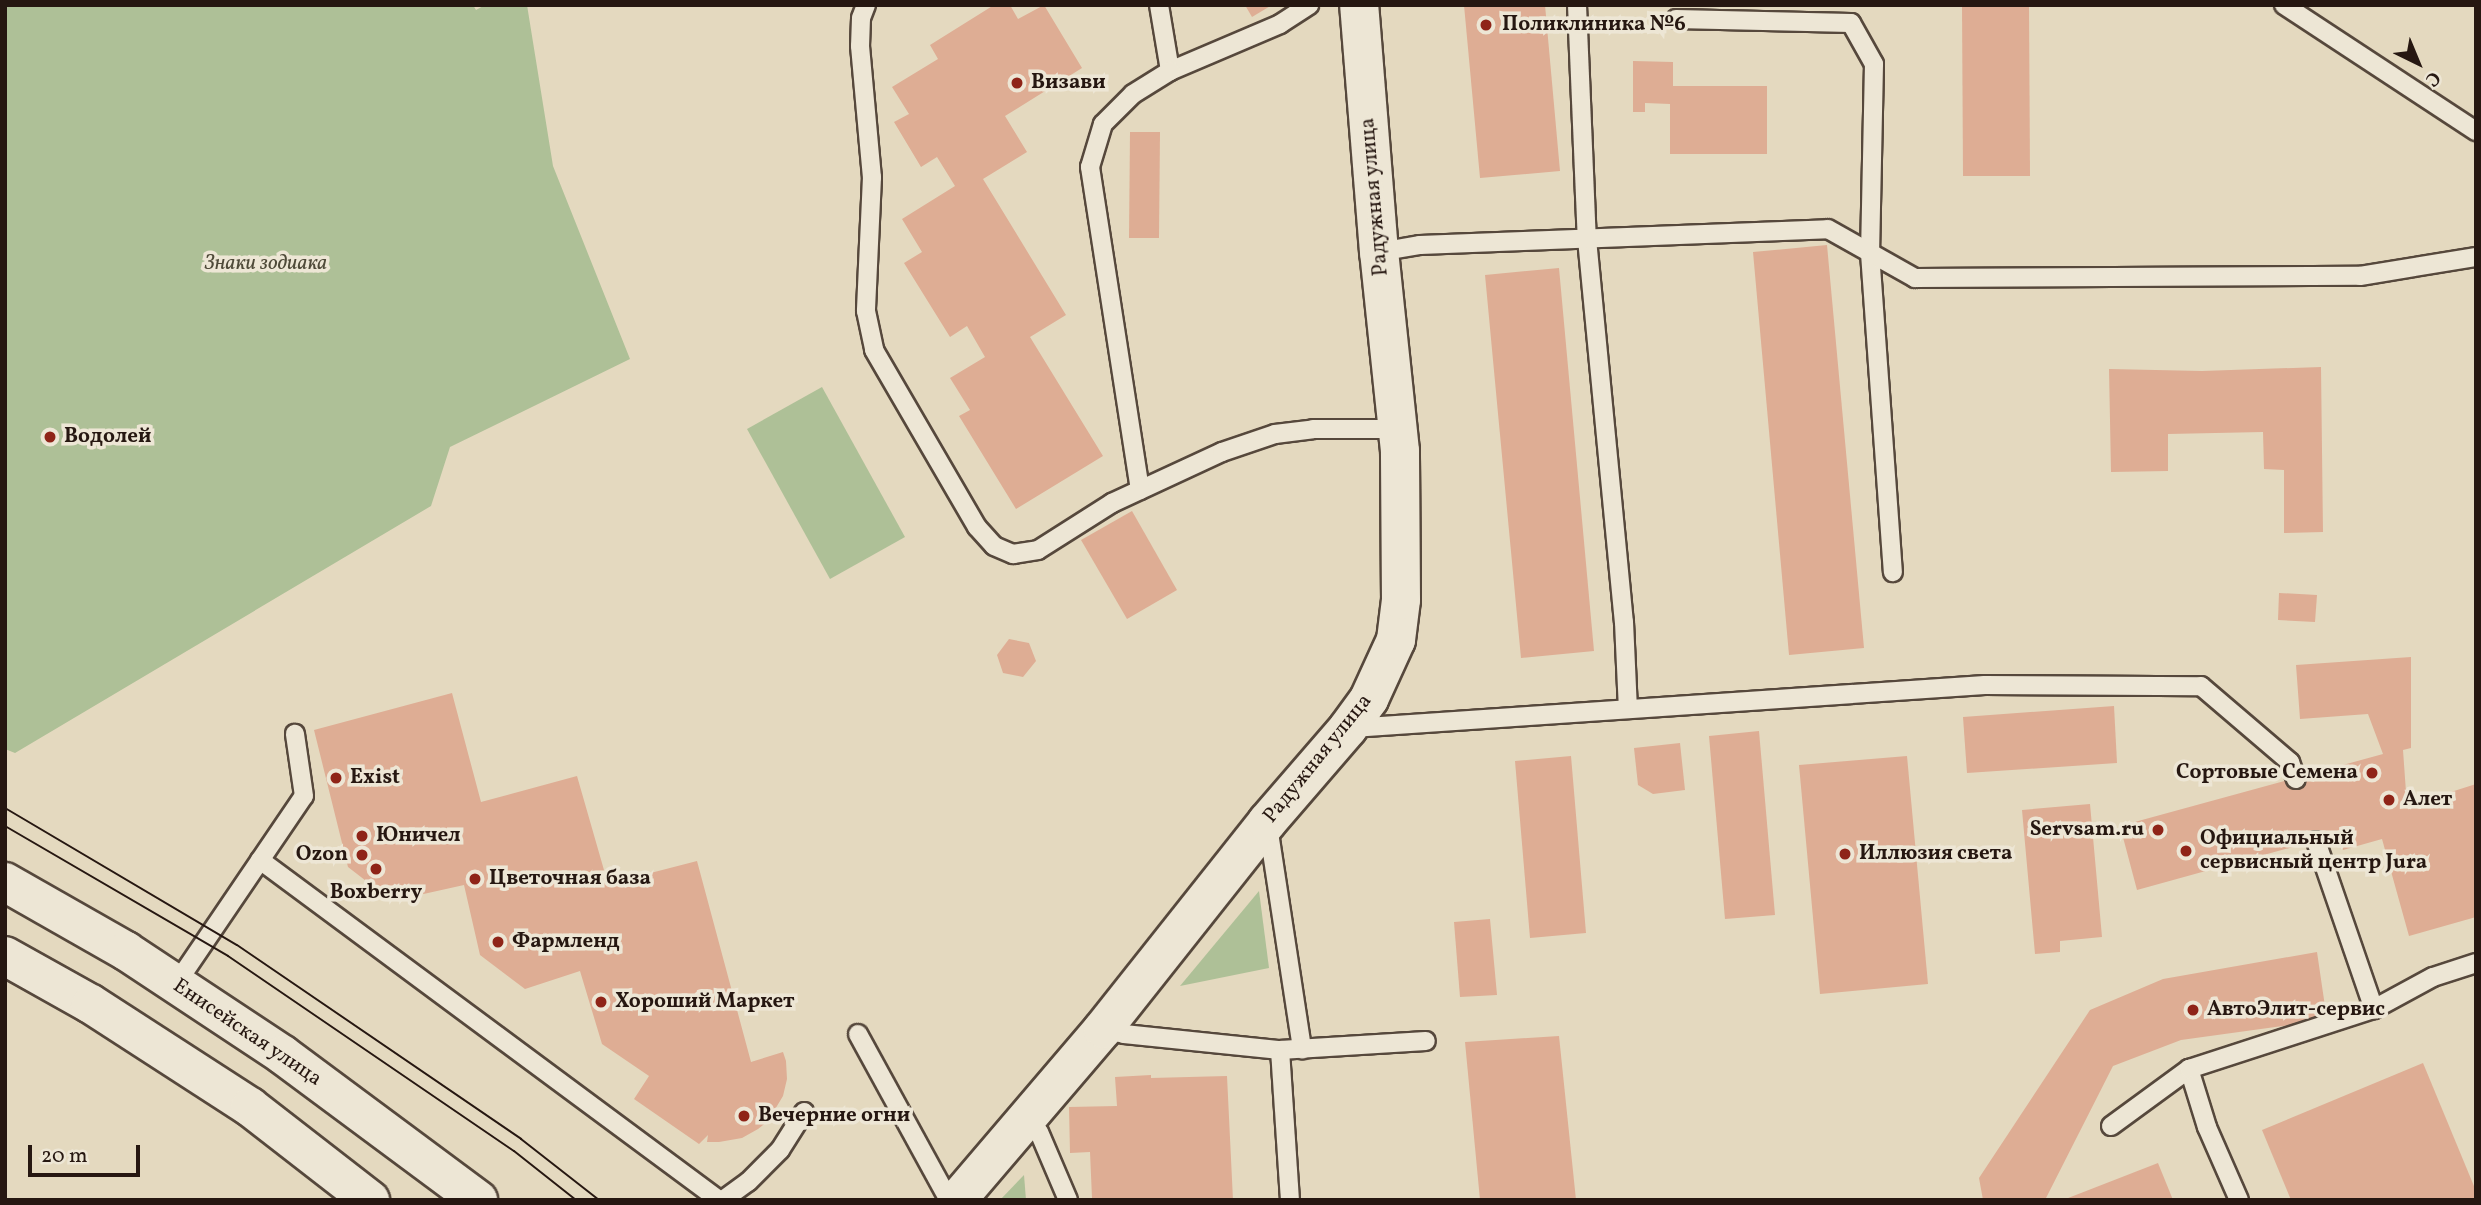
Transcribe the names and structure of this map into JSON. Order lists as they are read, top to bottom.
{
  "streets": {
    "street": ["Радужная улица", "Енисейская улица"]
  },
  "parks": ["Знаки зодиака"],
  "places": [
    "Поликлиника №6",
    "Визави",
    "Водолей",
    "Сортовые Семена",
    "Exist",
    "Алет",
    "Servsam.ru",
    "Юничел",
    "Официальный сервисный центр Jura",
    "Иллюзия света",
    "Ozon",
    "Boxberry",
    "Цветочная база",
    "Фармленд",
    "Хороший Маркет",
    "АвтоЭлит-сервис",
    "Вечерние огни"
  ],
  "scale_bar": "20 m",
  "north": "bottom right"
}
